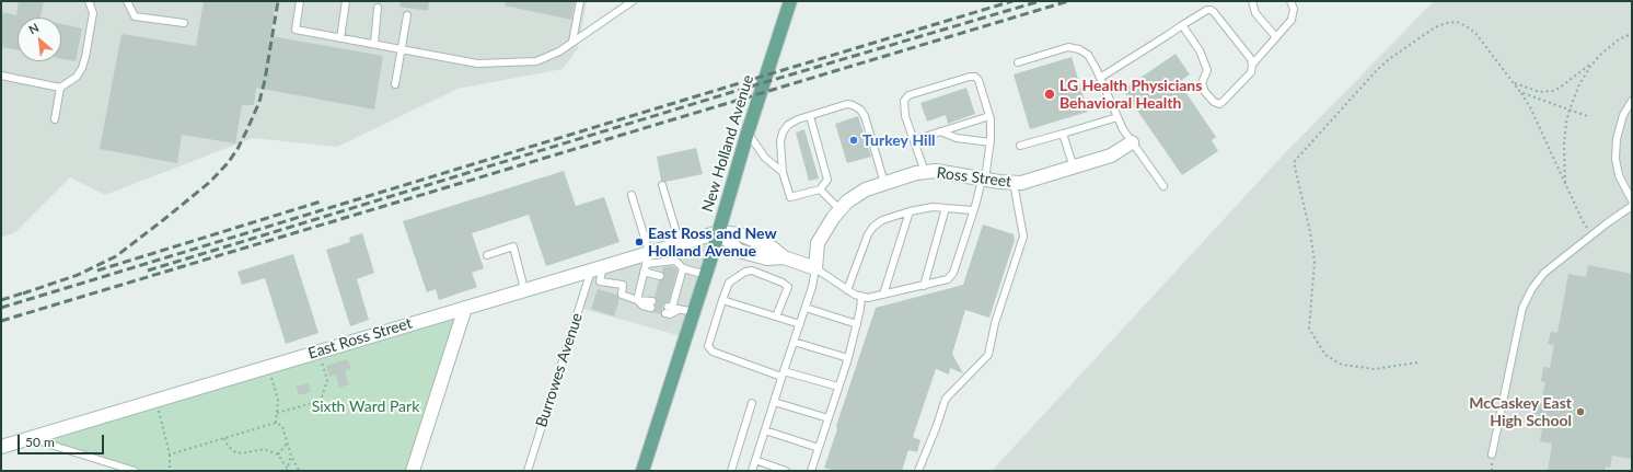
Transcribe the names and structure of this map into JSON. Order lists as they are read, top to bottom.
{
  "streets": {
    "main road": ["New Holland Avenue"],
    "street": ["Ross Street", "East Ross Street"],
    "lane": ["Burrowes Avenue"]
  },
  "crossings": [
    ["New Holland Avenue", "East Ross Street"],
    ["East Ross Street", "Burrowes Avenue"]
  ],
  "parks": ["Sixth Ward Park"],
  "places": [
    "LG Health Physicians Behavioral Health",
    "Turkey Hill",
    "East Ross and New Holland Avenue",
    "McCaskey East High School"
  ],
  "scale_bar": "50 m",
  "north": "top left"
}
